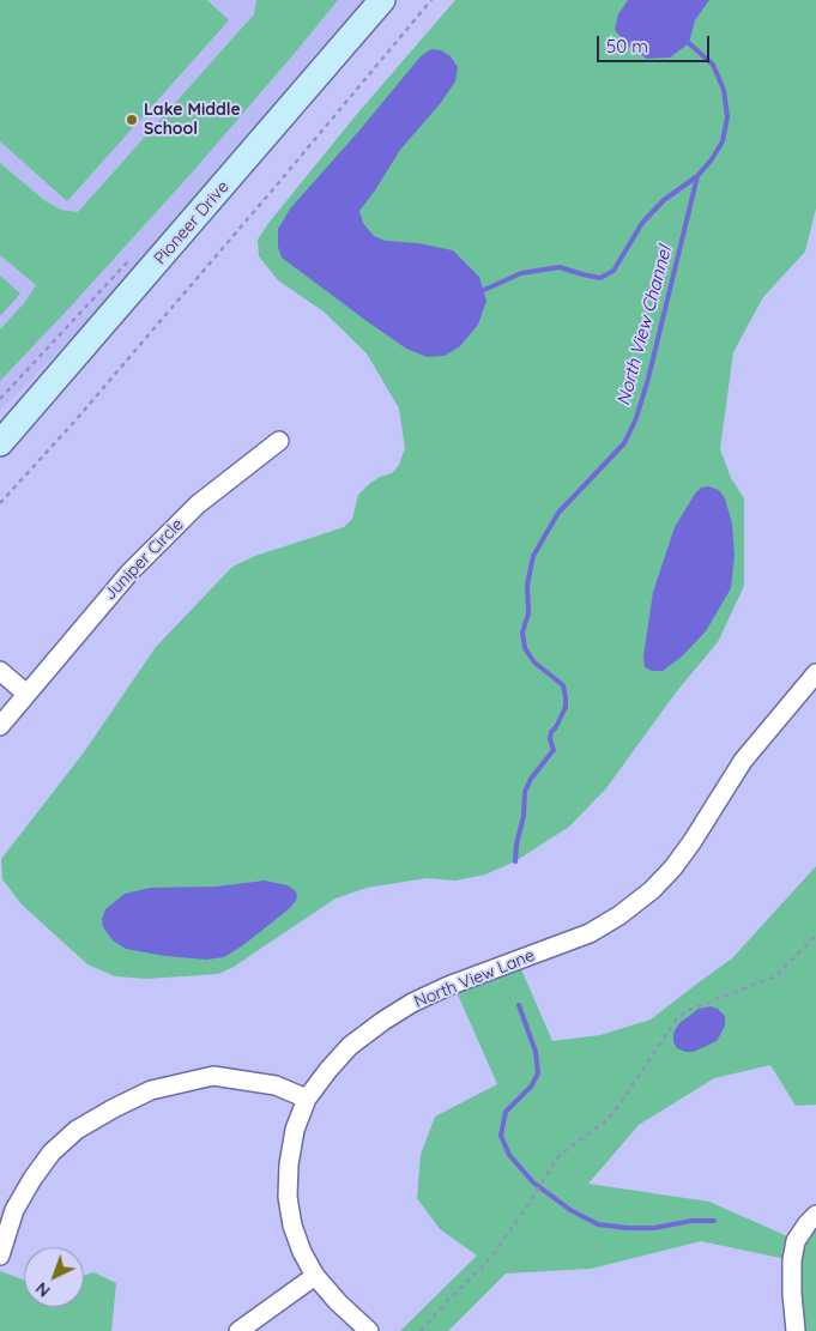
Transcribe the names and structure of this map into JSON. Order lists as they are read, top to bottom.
{
  "streets": {
    "street": ["Pioneer Drive", "Juniper Circle", "North View Lane"]
  },
  "water": ["North View Channel"],
  "places": ["Lake Middle School"],
  "scale_bar": "50 m",
  "north": "bottom left"
}
